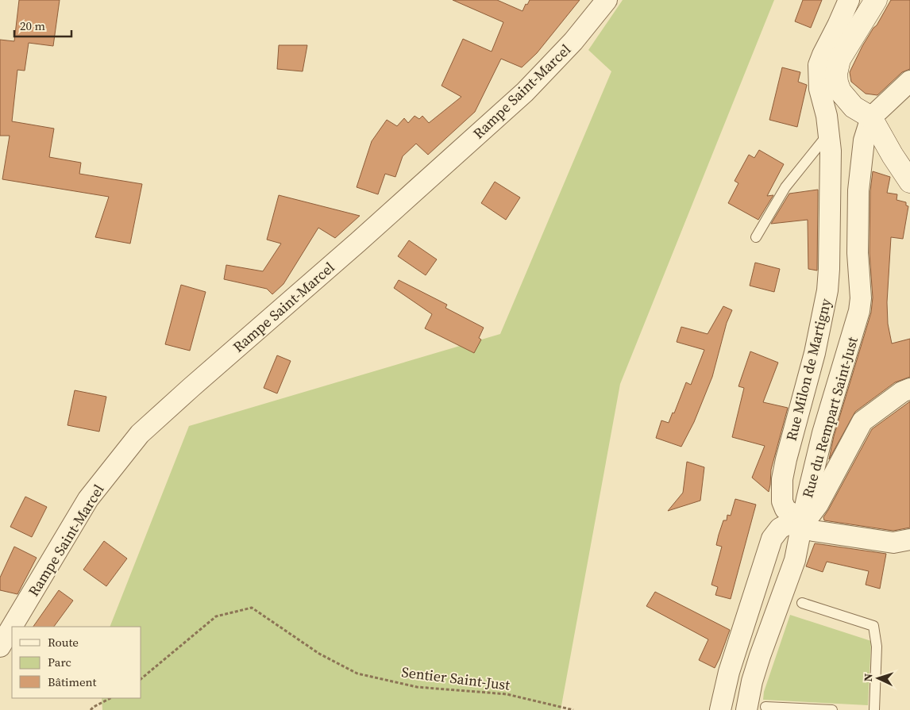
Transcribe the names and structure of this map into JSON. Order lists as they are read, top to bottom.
{
  "streets": {
    "street": ["Rampe Saint-Marcel", "Rue Milon de Martigny", "Rue du Rempart Saint-Just"],
    "path": ["Sentier Saint-Just"]
  },
  "crossings": [
    ["Rue Milon de Martigny", "Rue du Rempart Saint-Just"]
  ],
  "legend": ["Route", "Parc", "Bâtiment"],
  "scale_bar": "20 m",
  "north": "left"
}
